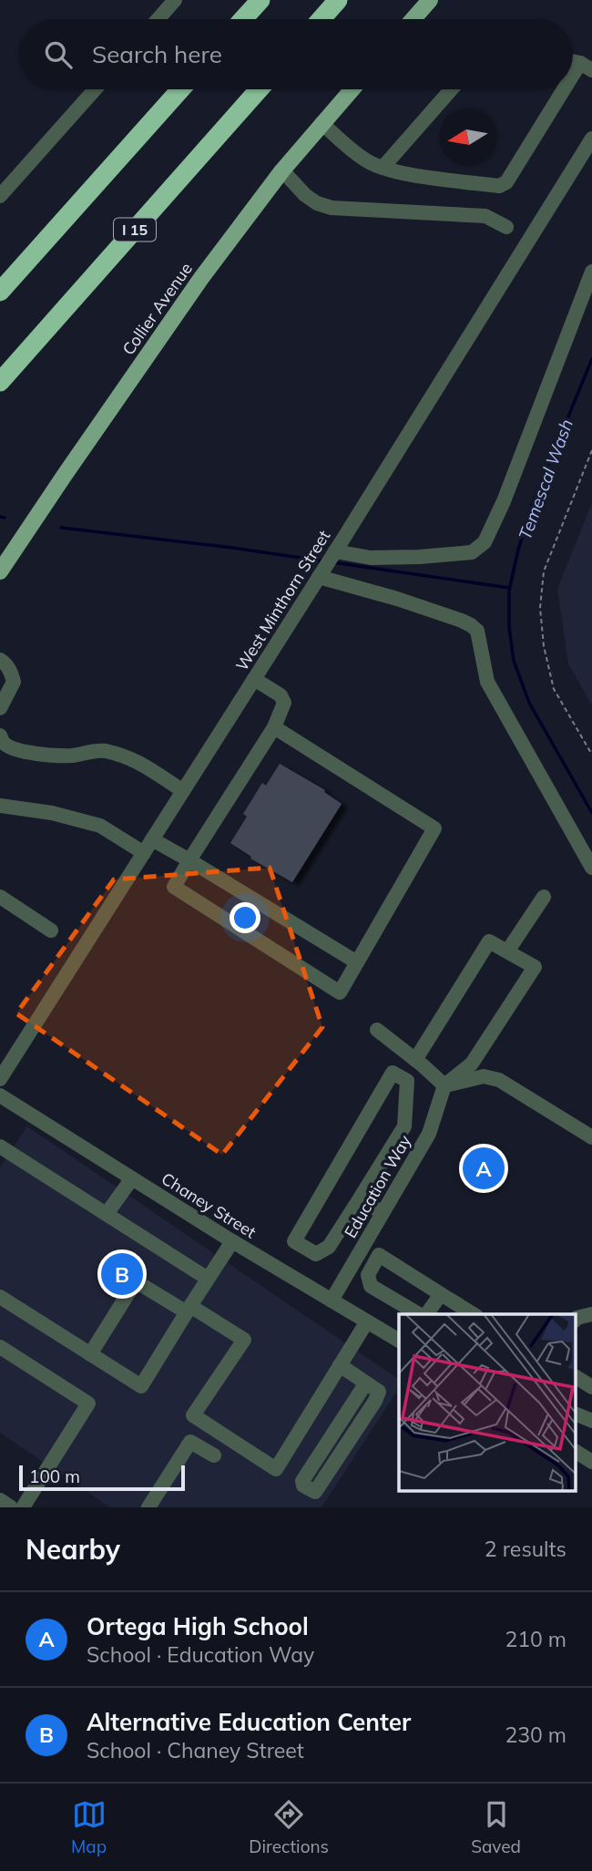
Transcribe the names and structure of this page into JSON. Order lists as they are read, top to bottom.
{
  "streets": {
    "highway": ["I 15"],
    "main road": ["Collier Avenue"],
    "street": ["West Minthorn Street", "Education Way", "Chaney Street"]
  },
  "crossings": [
    ["Education Way", "Chaney Street"]
  ],
  "water": ["Temescal Wash"],
  "scale_bar": "100 m",
  "north": "left",
  "page": {
    "search": "Search here",
    "pins": ["A", "B"],
    "scale": "100 m",
    "heading": ["Nearby", "2 results"],
    "list": [
      {
        "mark": "A",
        "name": "Ortega High School",
        "note": "School · Education Way",
        "value": "210 m"
      },
      {
        "mark": "B",
        "name": "Alternative Education Center",
        "note": "School · Chaney Street",
        "value": "230 m"
      }
    ],
    "nav": ["Map", "Directions", "Saved"]
  }
}
